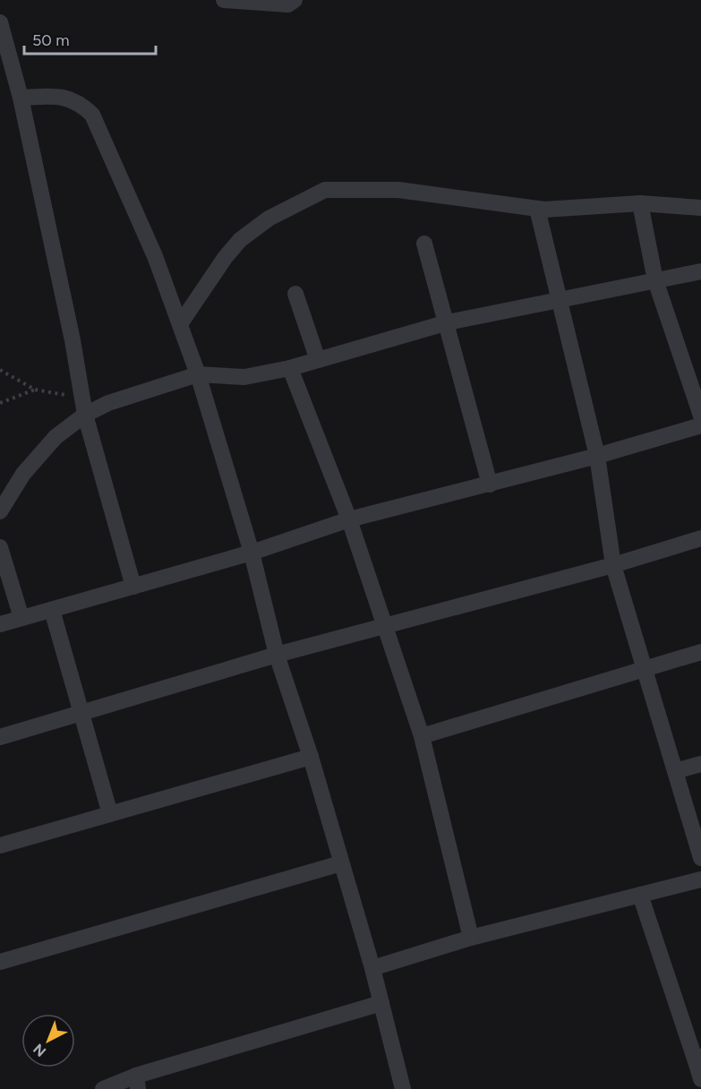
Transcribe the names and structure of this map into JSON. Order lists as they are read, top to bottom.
{
  "scale_bar": "50 m",
  "north": "bottom left"
}
